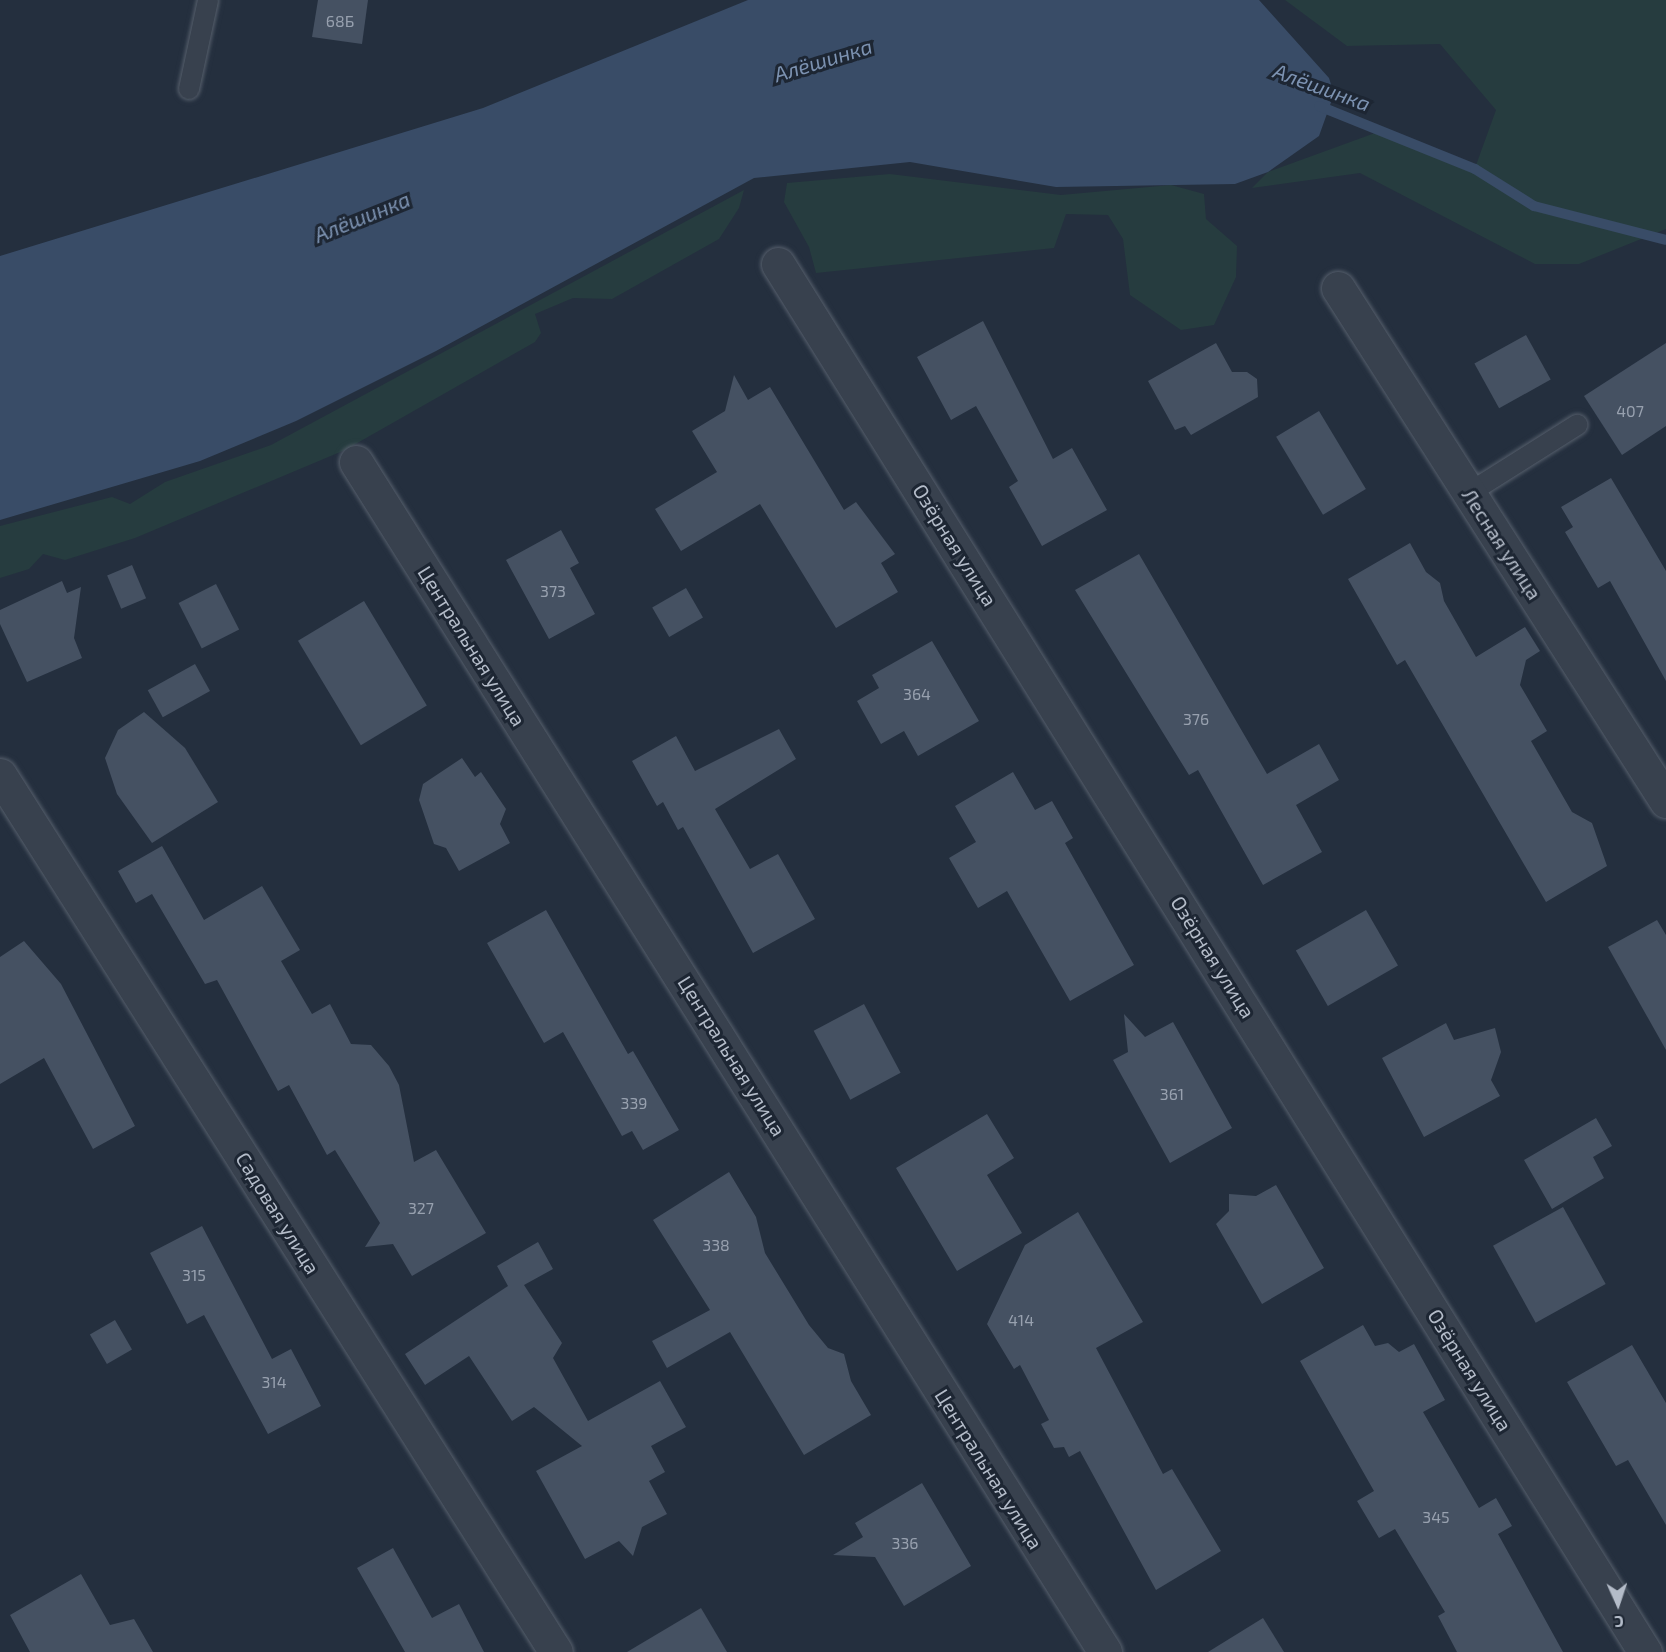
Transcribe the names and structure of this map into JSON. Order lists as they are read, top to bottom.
{
  "streets": {
    "street": [
      "Лесная улица",
      "Озёрная улица",
      "Центральная улица",
      "Садовая улица"
    ]
  },
  "water": ["Алёшинка"],
  "house_numbers": [
    "68Б",
    "407",
    "373",
    "364",
    "376",
    "361",
    "339",
    "327",
    "338",
    "315",
    "414",
    "314",
    "345",
    "336"
  ],
  "north": "bottom"
}
